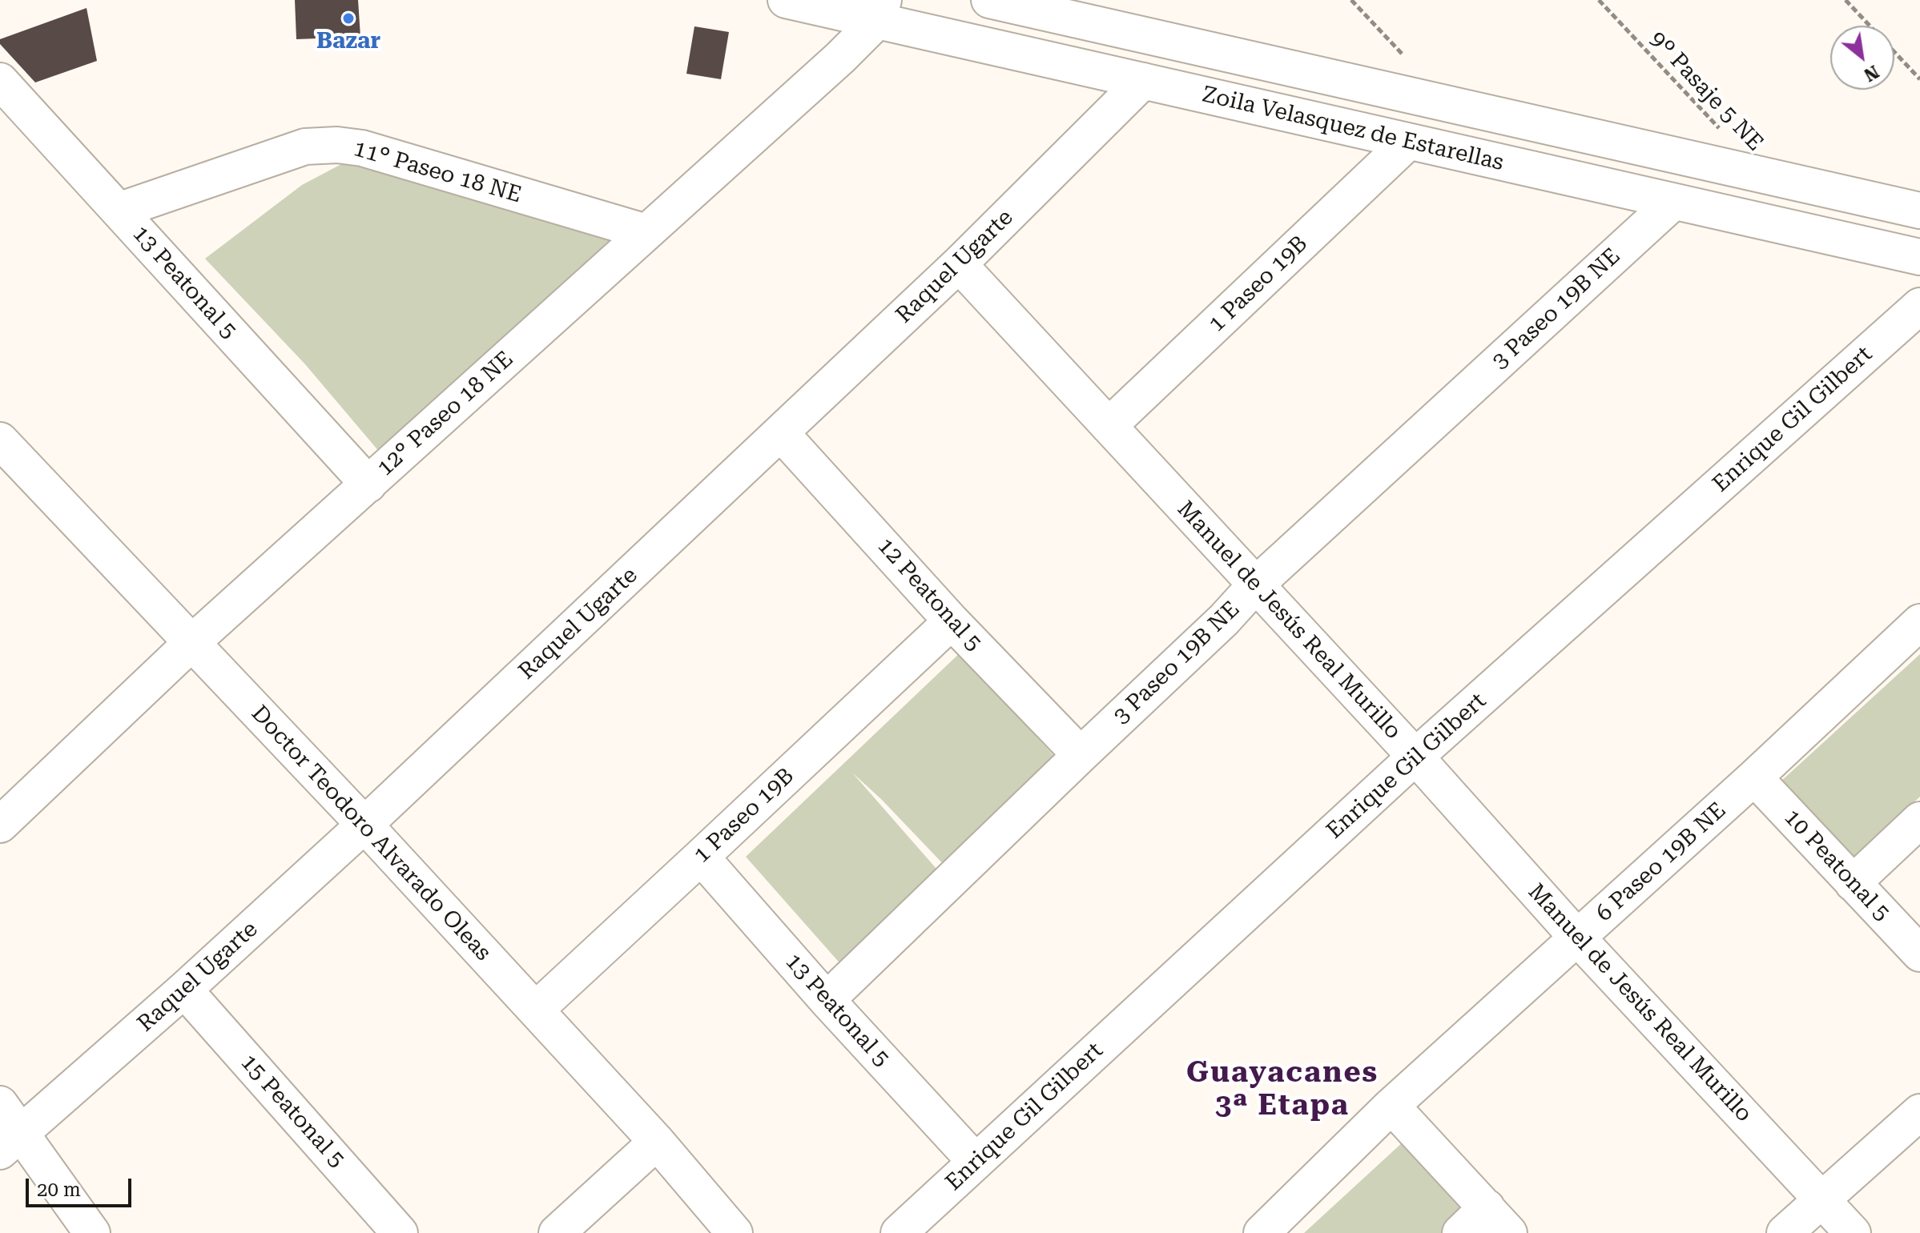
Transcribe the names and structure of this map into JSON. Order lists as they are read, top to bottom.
{
  "streets": {
    "street": [
      "Zoila Velasquez de Estarellas",
      "11° Paseo 18 NE",
      "Raquel Ugarte",
      "13 Peatonal 5",
      "1 Paseo 19B",
      "3 Paseo 19B NE",
      "12° Paseo 18 NE",
      "Enrique Gil Gilbert",
      "12 Peatonal 5",
      "Manuel de Jesús Real Murillo",
      "Doctor Teodoro Alvarado Oleas",
      "6 Paseo 19B NE",
      "10 Peatonal 5",
      "15 Peatonal 5"
    ],
    "path": ["9º Pasaje 5 NE"]
  },
  "crossings": [
    ["Zoila Velasquez de Estarellas", "Raquel Ugarte"],
    ["Zoila Velasquez de Estarellas", "1 Paseo 19B"],
    ["Zoila Velasquez de Estarellas", "3 Paseo 19B NE"],
    ["Zoila Velasquez de Estarellas", "12° Paseo 18 NE"],
    ["11° Paseo 18 NE", "13 Peatonal 5"],
    ["11° Paseo 18 NE", "12° Paseo 18 NE"],
    ["Raquel Ugarte", "12 Peatonal 5"],
    ["Raquel Ugarte", "Manuel de Jesús Real Murillo"],
    ["Raquel Ugarte", "Doctor Teodoro Alvarado Oleas"],
    ["Raquel Ugarte", "15 Peatonal 5"],
    ["13 Peatonal 5", "1 Paseo 19B"],
    ["13 Peatonal 5", "3 Paseo 19B NE"],
    ["13 Peatonal 5", "12° Paseo 18 NE"],
    ["13 Peatonal 5", "Enrique Gil Gilbert"],
    ["1 Paseo 19B", "12 Peatonal 5"],
    ["1 Paseo 19B", "Manuel de Jesús Real Murillo"],
    ["1 Paseo 19B", "Doctor Teodoro Alvarado Oleas"],
    ["3 Paseo 19B NE", "12 Peatonal 5"],
    ["3 Paseo 19B NE", "Manuel de Jesús Real Murillo"],
    ["12° Paseo 18 NE", "Doctor Teodoro Alvarado Oleas"],
    ["Enrique Gil Gilbert", "Manuel de Jesús Real Murillo"],
    ["Manuel de Jesús Real Murillo", "6 Paseo 19B NE"],
    ["6 Paseo 19B NE", "10 Peatonal 5"]
  ],
  "districts": ["Guayacanes 3ª Etapa"],
  "places": ["Bazar"],
  "scale_bar": "20 m",
  "north": "bottom right"
}
